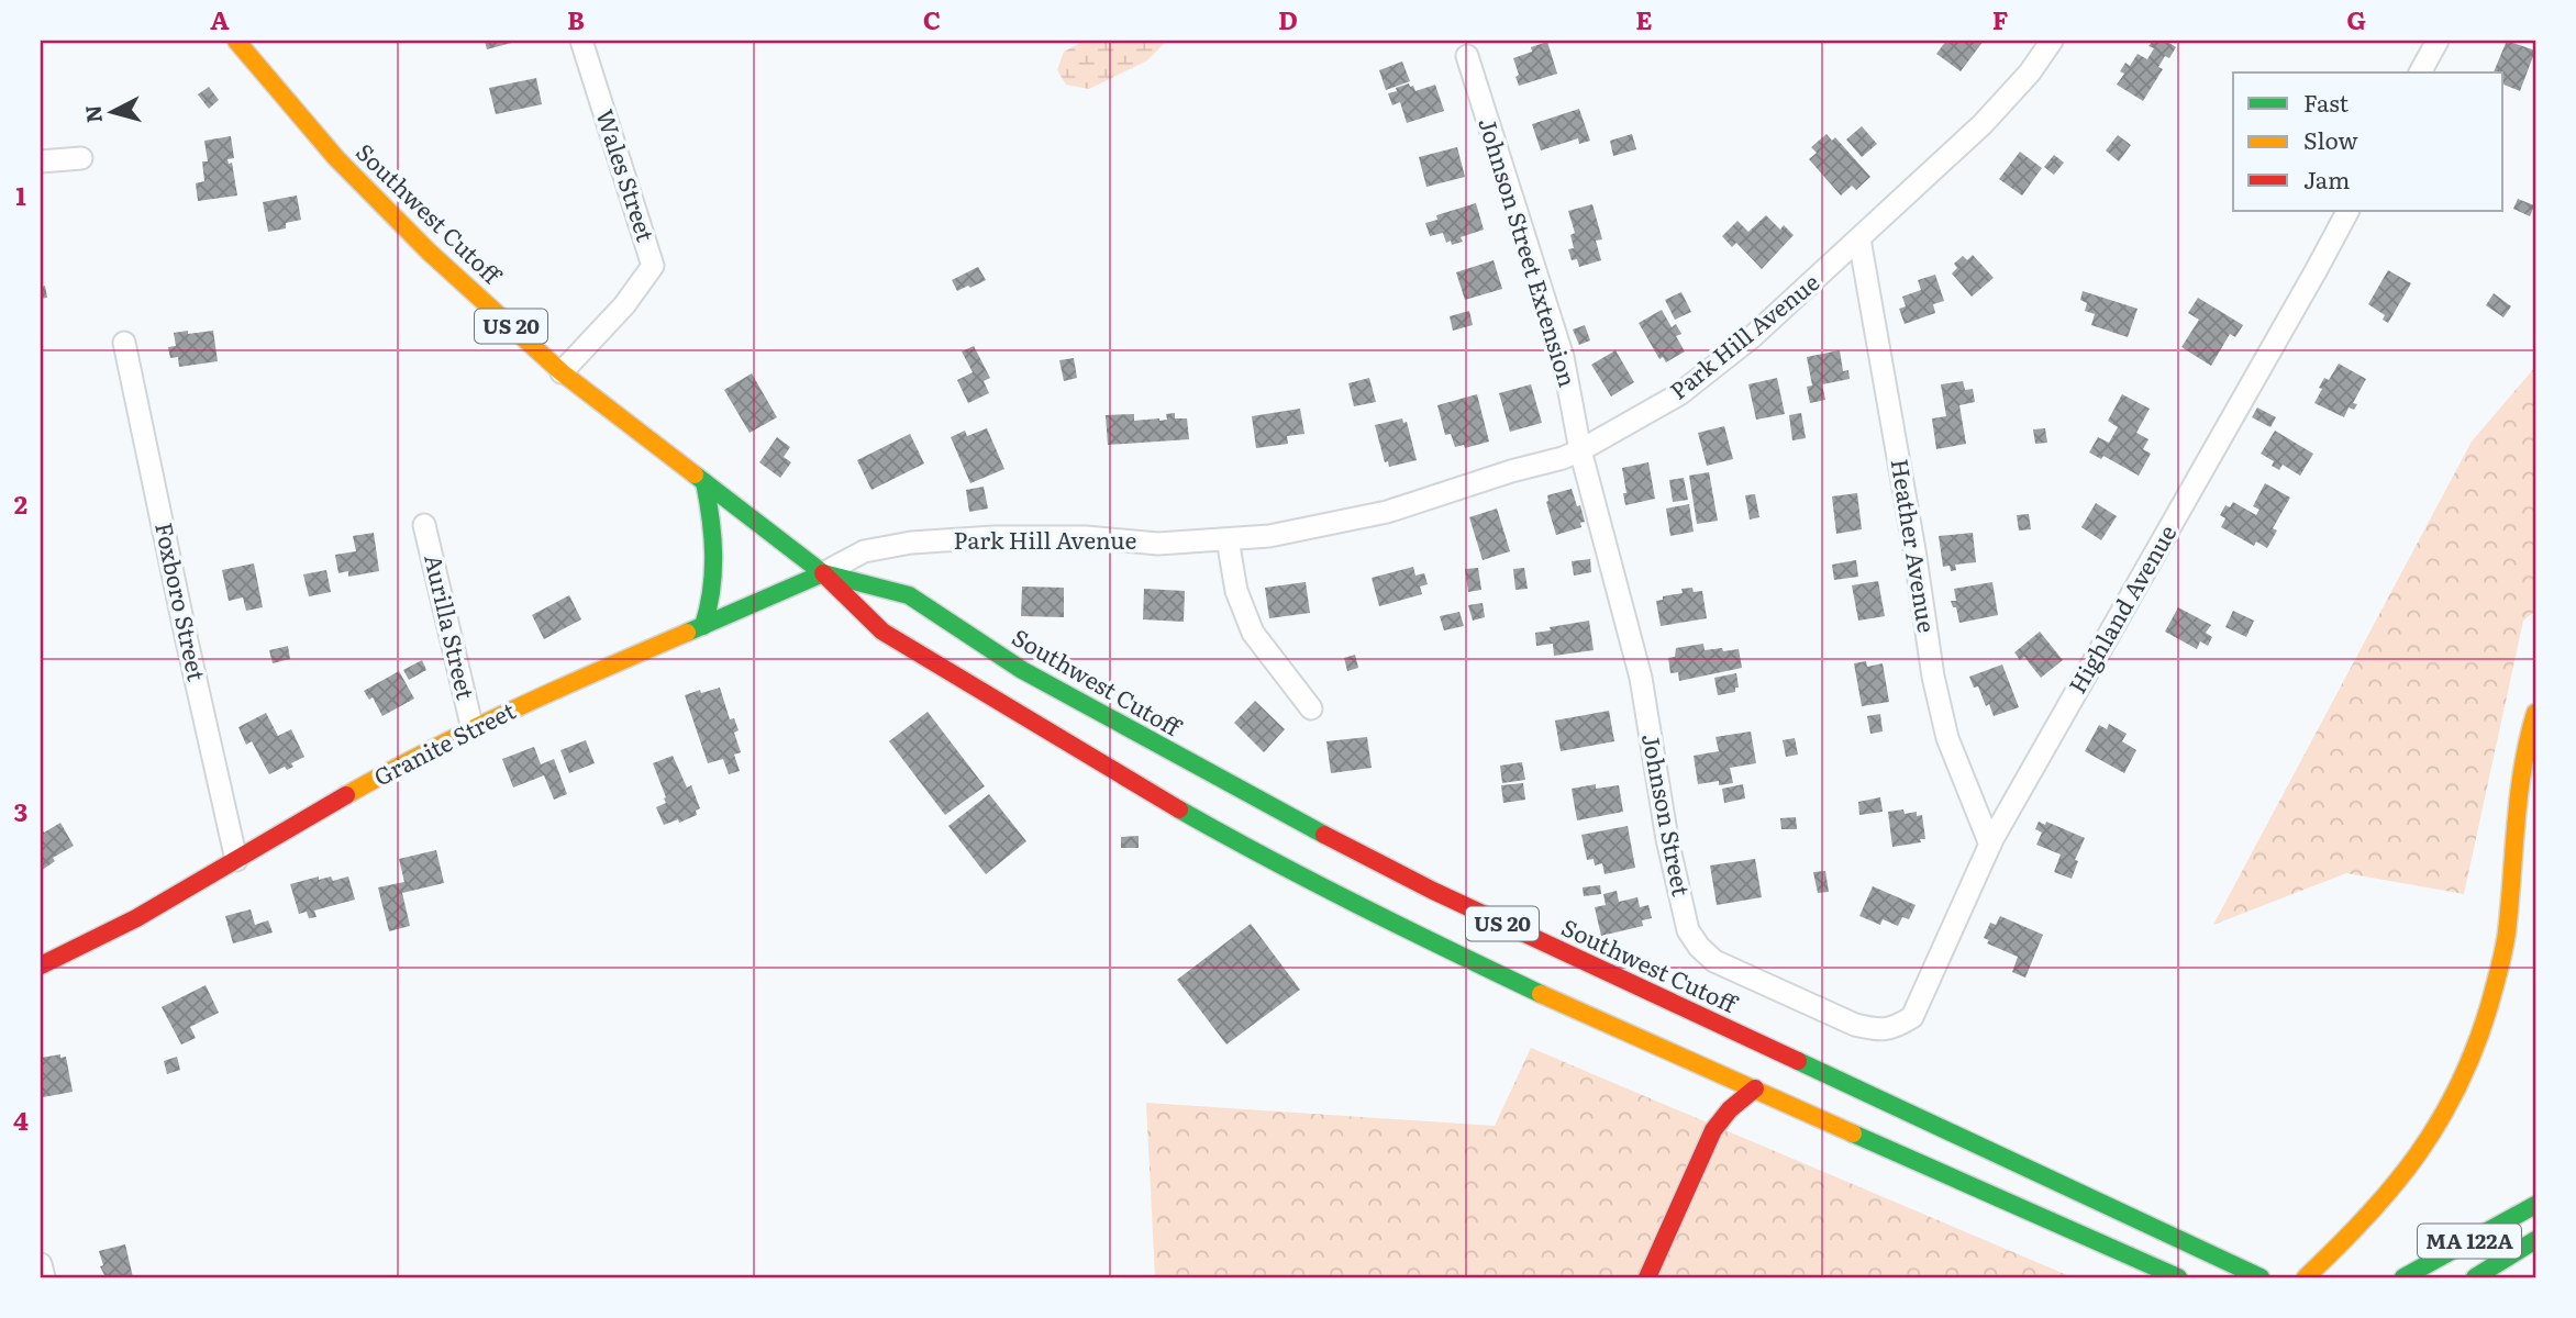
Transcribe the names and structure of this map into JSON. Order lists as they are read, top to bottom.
{
  "streets": {
    "main road": [
      "Southwest Cutoff",
      "US 20",
      "Granite Street",
      "MA 122A"
    ],
    "street": [
      "Wales Street",
      "Johnson Street Extension",
      "Park Hill Avenue",
      "Heather Avenue",
      "Foxboro Street",
      "Highland Avenue",
      "Aurilla Street",
      "Johnson Street"
    ]
  },
  "crossings": [
    ["Wales Street", "Southwest Cutoff"],
    ["Southwest Cutoff", "Granite Street"],
    ["Johnson Street Extension", "Park Hill Avenue"],
    ["Johnson Street Extension", "Johnson Street"],
    ["Park Hill Avenue", "Heather Avenue"],
    ["Park Hill Avenue", "Granite Street"],
    ["Park Hill Avenue", "Johnson Street"],
    ["Heather Avenue", "Highland Avenue"],
    ["Foxboro Street", "Granite Street"],
    ["Highland Avenue", "Johnson Street"],
    ["Aurilla Street", "Granite Street"]
  ],
  "legend": ["Fast", "Slow", "Jam"],
  "north": "left",
  "grid": {
    "columns": [
      "A",
      "B",
      "C",
      "D",
      "E",
      "F",
      "G"
    ],
    "rows": [
      "1",
      "2",
      "3",
      "4"
    ]
  }
}
